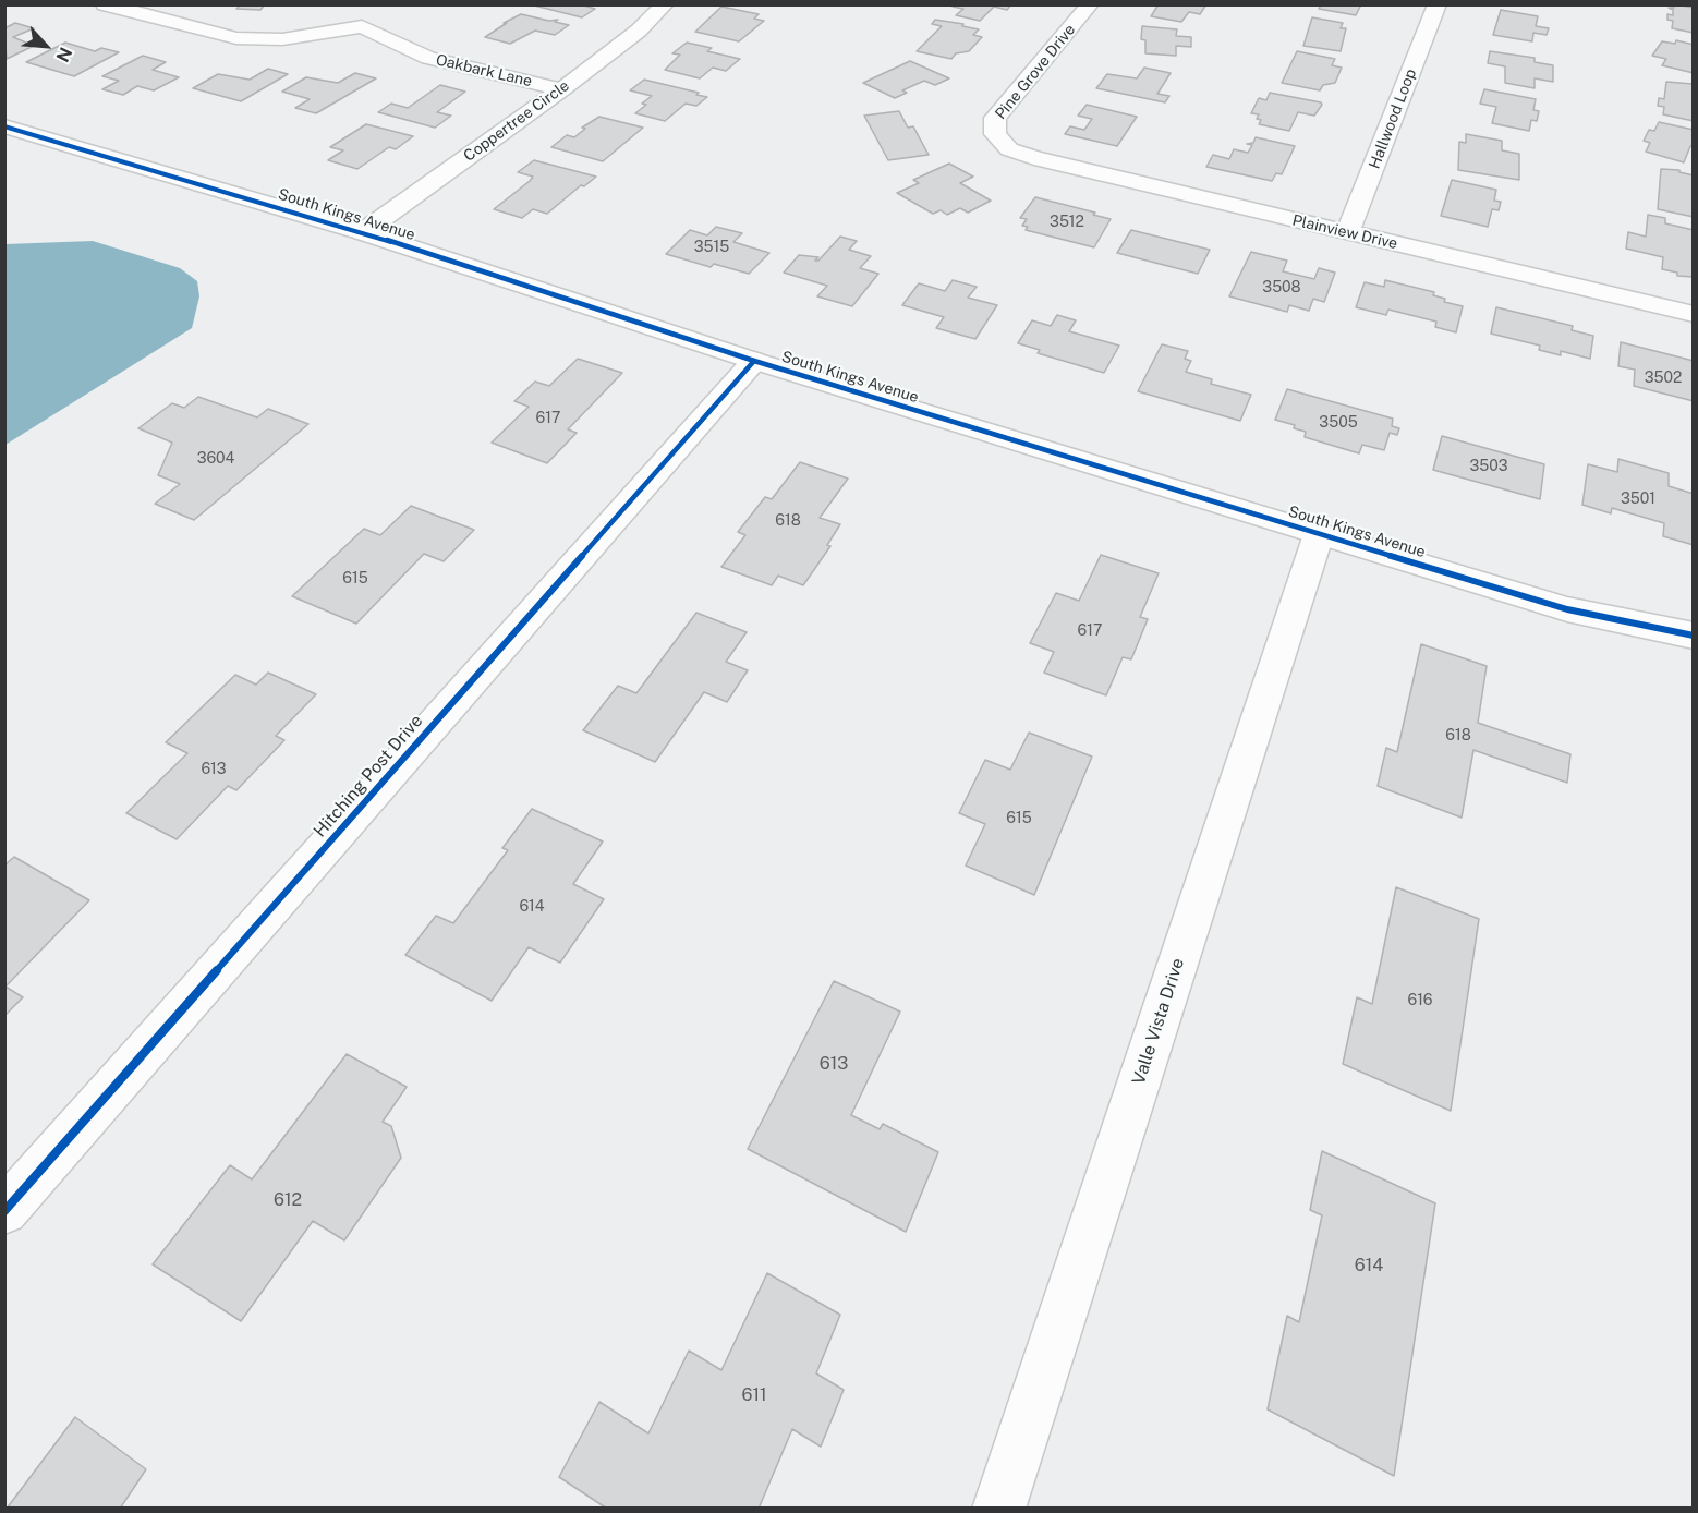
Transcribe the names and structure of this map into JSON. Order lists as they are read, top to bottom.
{
  "streets": {
    "street": [
      "Oakbark Lane",
      "Pine Grove Drive",
      "Hallwood Loop",
      "Coppertree Circle",
      "South Kings Avenue",
      "Plainview Drive",
      "Hitching Post Drive",
      "Valle Vista Drive"
    ]
  },
  "crossings": [
    ["Oakbark Lane", "Coppertree Circle"],
    ["Pine Grove Drive", "Plainview Drive"],
    ["Hallwood Loop", "Plainview Drive"],
    ["Coppertree Circle", "South Kings Avenue"],
    ["South Kings Avenue", "Hitching Post Drive"],
    ["South Kings Avenue", "Valle Vista Drive"]
  ],
  "house_numbers": [
    "3512",
    "3515",
    "3508",
    "3502",
    "617",
    "3505",
    "3604",
    "3503",
    "3501",
    "618",
    "615",
    "617",
    "618",
    "613",
    "615",
    "614",
    "616",
    "613",
    "612",
    "614",
    "611"
  ],
  "north": "bottom right"
}
